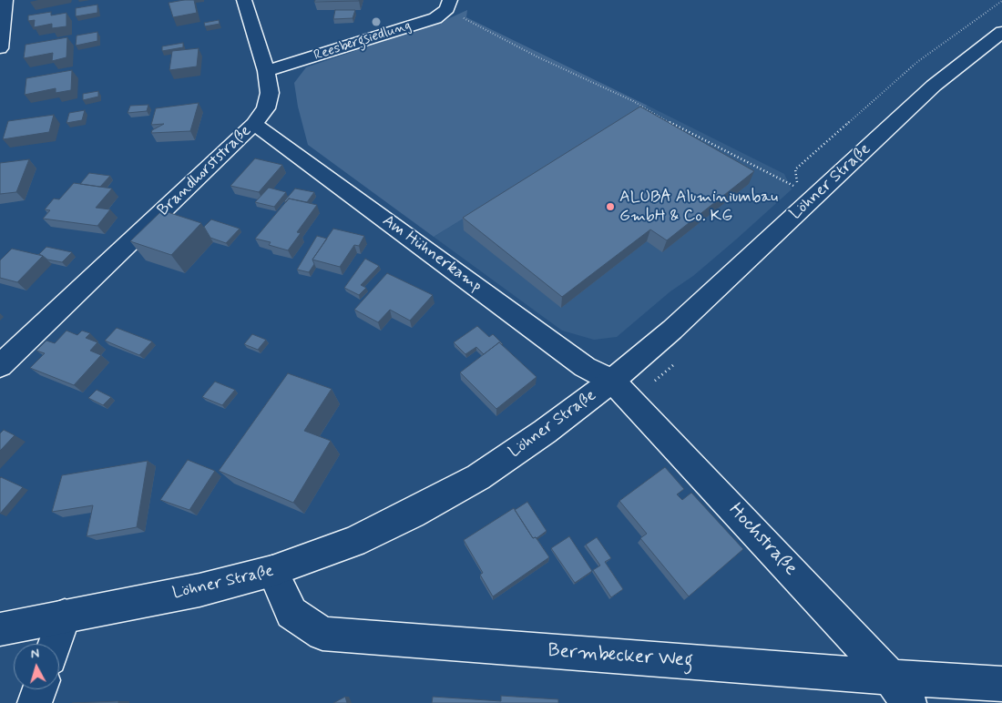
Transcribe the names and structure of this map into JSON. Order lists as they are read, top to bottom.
{
  "streets": {
    "street": [
      "Reesbergsiedlung",
      "Brandhorststraße",
      "Löhner Straße",
      "Am Hühnerkamp",
      "Hochstraße",
      "Bermbecker Weg"
    ]
  },
  "crossings": [
    ["Reesbergsiedlung", "Brandhorststraße"],
    ["Brandhorststraße", "Am Hühnerkamp"],
    ["Löhner Straße", "Am Hühnerkamp"],
    ["Löhner Straße", "Hochstraße"],
    ["Löhner Straße", "Bermbecker Weg"],
    ["Am Hühnerkamp", "Hochstraße"],
    ["Hochstraße", "Bermbecker Weg"]
  ],
  "places": ["ALUBA Aluminiumbau GmbH & Co. KG"],
  "north": "top"
}
